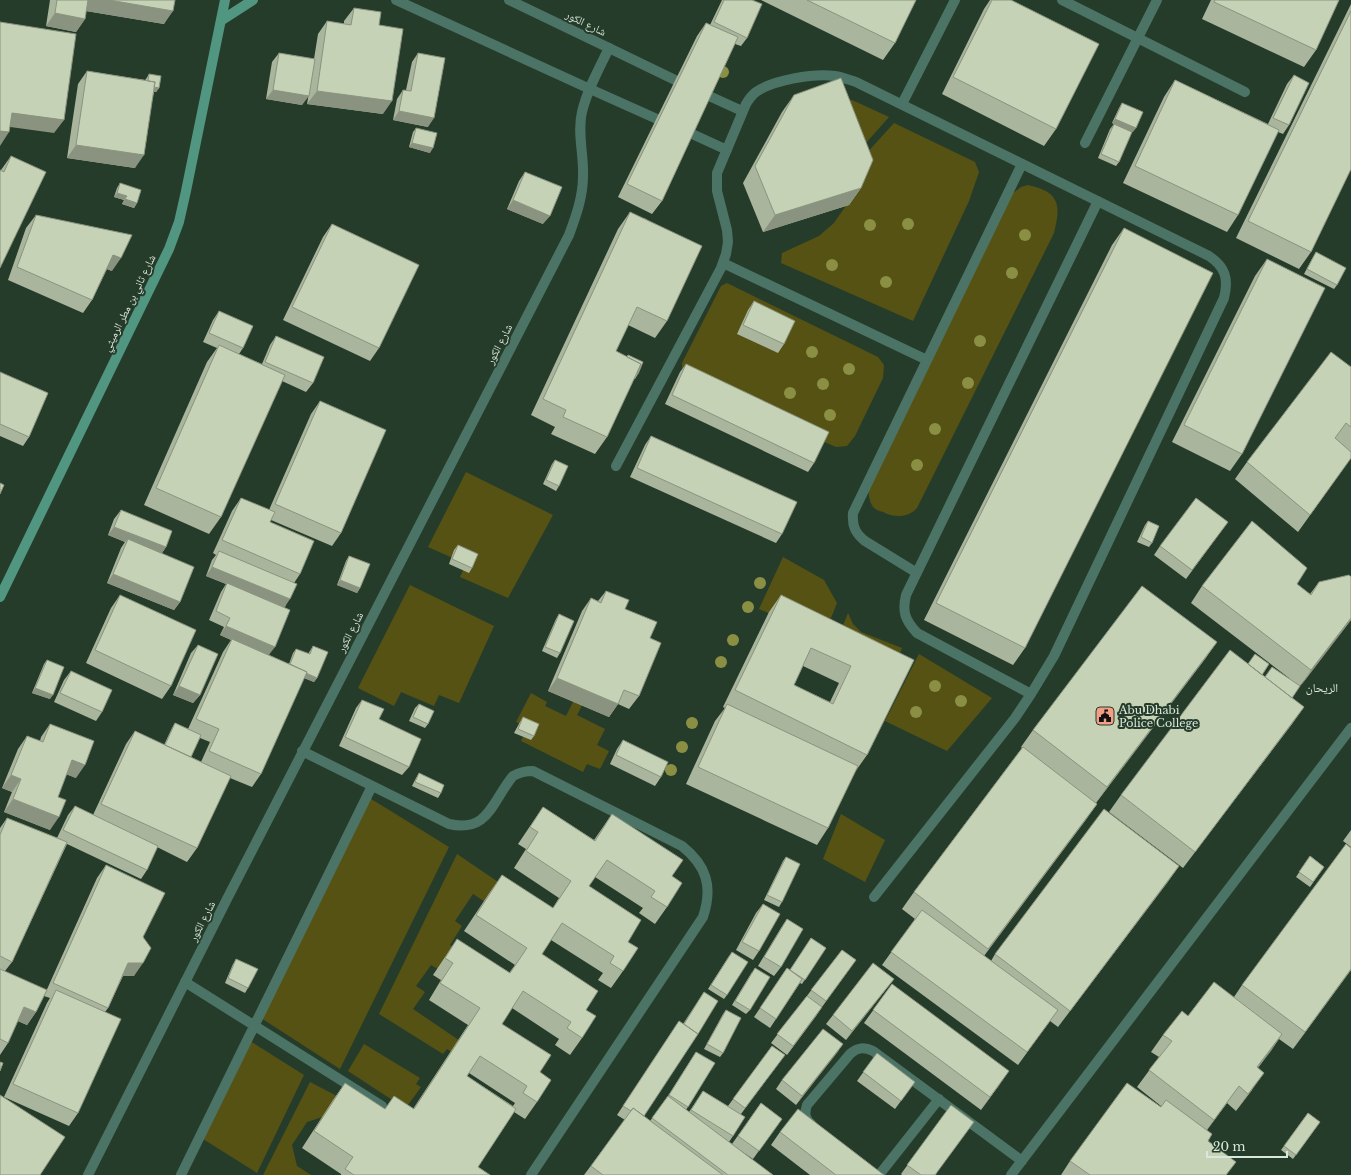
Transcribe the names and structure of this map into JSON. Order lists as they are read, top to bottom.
{
  "streets": {
    "street": ["شارع الكور", "شارع ثاني بن مطر الرميثي"]
  },
  "districts": ["الريحان"],
  "places": {
    "public building": ["Abu Dhabi Police College"]
  },
  "scale_bar": "20 m"
}
